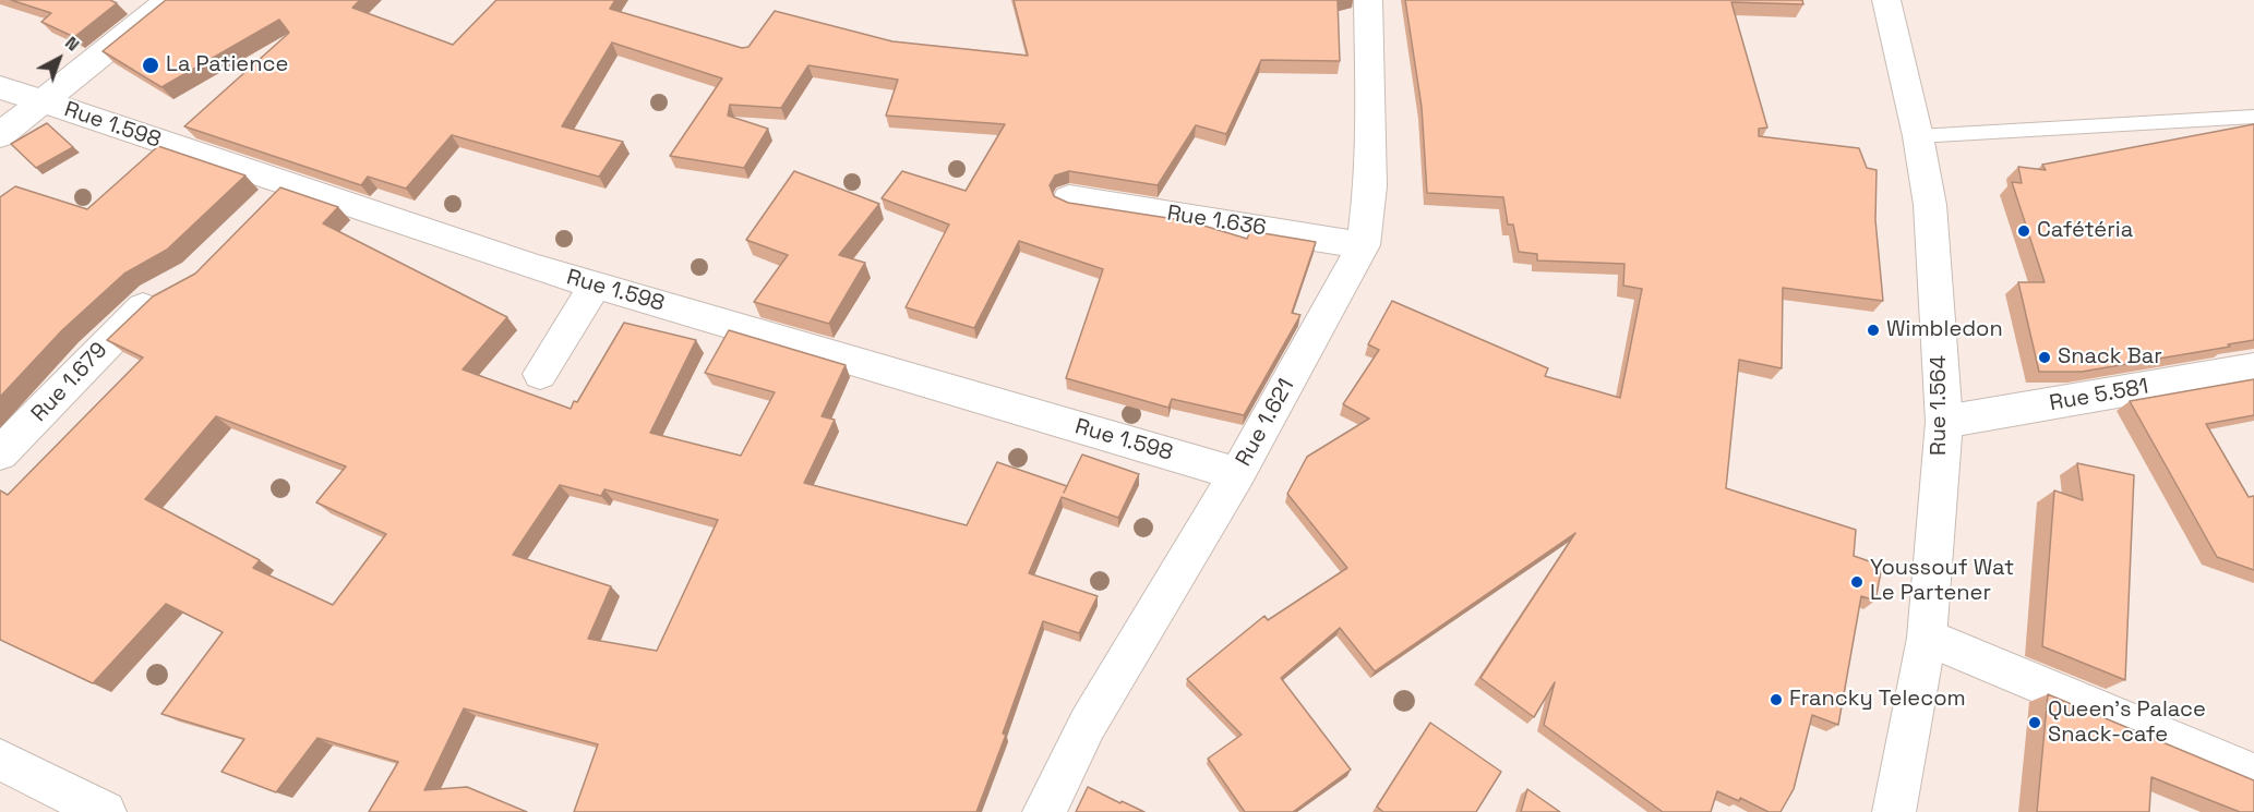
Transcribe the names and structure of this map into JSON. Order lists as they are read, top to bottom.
{
  "streets": {
    "street": [
      "Rue 1.598",
      "Rue 1.636",
      "Rue 1.679",
      "Rue 5.581",
      "Rue 1.564",
      "Rue 1.621"
    ]
  },
  "crossings": [
    ["Rue 1.598", "Rue 1.621"],
    ["Rue 1.636", "Rue 1.621"],
    ["Rue 5.581", "Rue 1.564"]
  ],
  "places": [
    "La Patience",
    "Cafétéria",
    "Wimbledon",
    "Snack Bar",
    "Youssouf Wat Le Partener",
    "Francky Telecom",
    "Queen's Palace Snack-cafe"
  ],
  "north": "top right"
}
